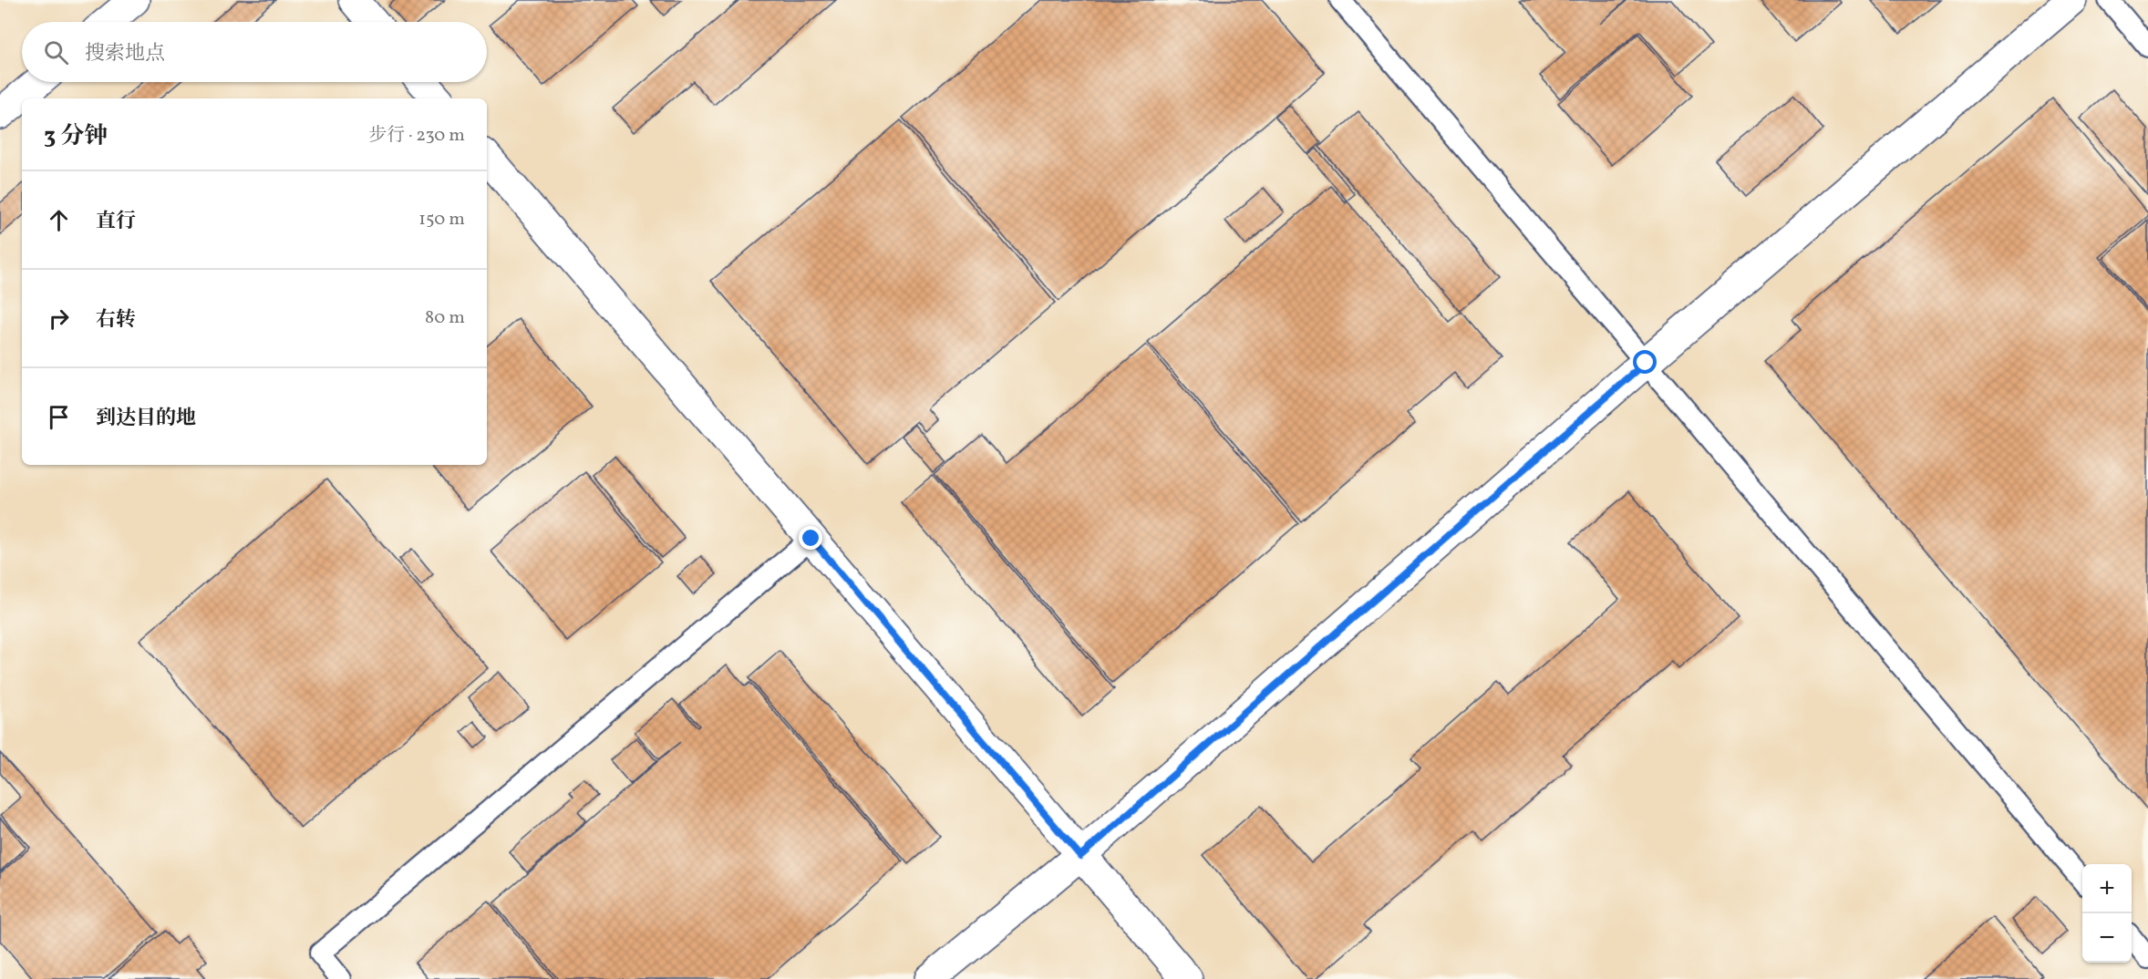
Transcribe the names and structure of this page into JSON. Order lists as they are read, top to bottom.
{
  "page": {
    "search": "搜索地点",
    "heading": ["3 分钟", "步行 · 230 m"],
    "list": [
      ["直行", "150 m"],
      ["右转", "80 m"],
      "到达目的地"
    ],
    "map_buttons": ["+", "−"]
  }
}
